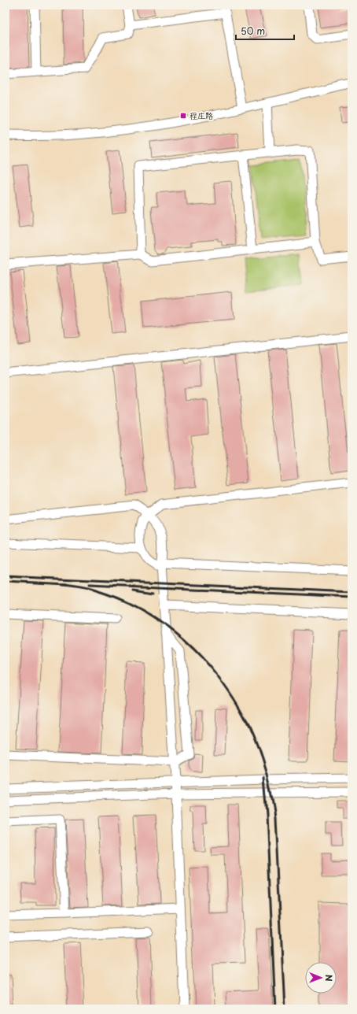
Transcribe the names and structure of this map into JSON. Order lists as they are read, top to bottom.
{
  "places": {
    "transit": ["程庄路"]
  },
  "scale_bar": "50 m",
  "north": "right"
}
